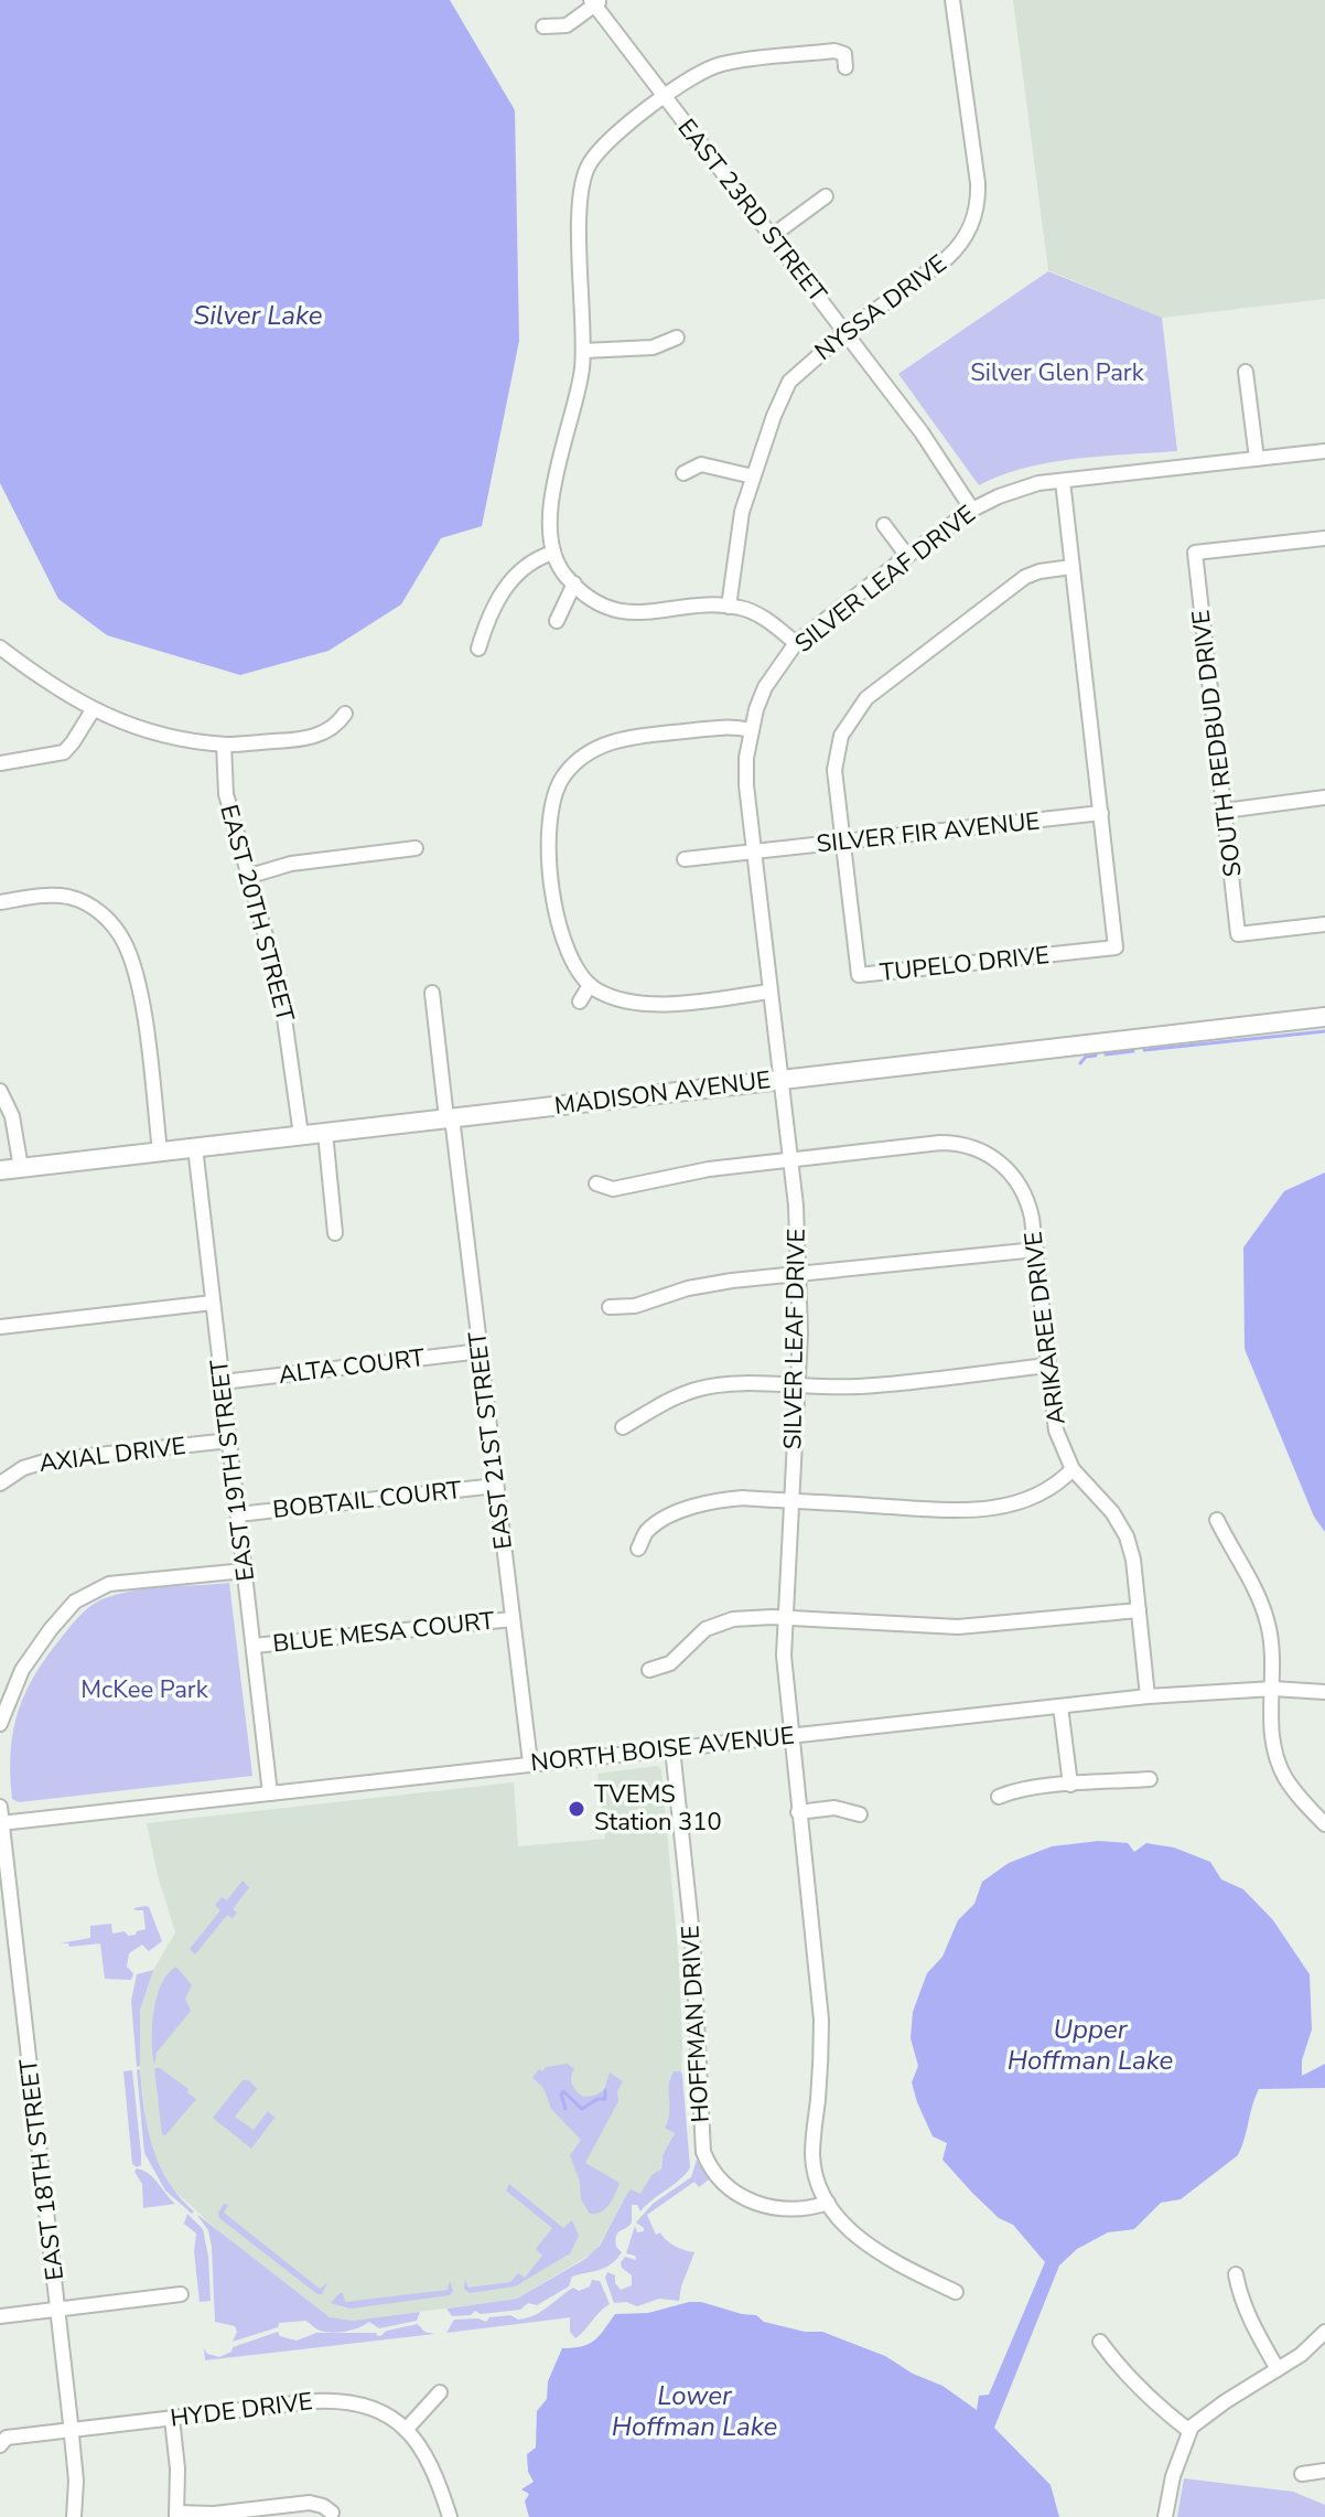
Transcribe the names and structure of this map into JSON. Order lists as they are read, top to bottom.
{
  "streets": {
    "main road": ["MADISON AVENUE"],
    "street": [
      "EAST 23RD STREET",
      "NYSSA DRIVE",
      "SILVER LEAF DRIVE",
      "SOUTH REDBUD DRIVE",
      "SILVER FIR AVENUE",
      "EAST 20TH STREET",
      "TUPELO DRIVE",
      "ARIKAREE DRIVE",
      "ALTA COURT",
      "EAST 21ST STREET",
      "AXIAL DRIVE",
      "EAST 19TH STREET",
      "BOBTAIL COURT",
      "BLUE MESA COURT",
      "NORTH BOISE AVENUE",
      "HOFFMAN DRIVE",
      "EAST 18TH STREET",
      "HYDE DRIVE"
    ]
  },
  "crossings": [
    ["EAST 23RD STREET", "NYSSA DRIVE"],
    ["EAST 23RD STREET", "SILVER LEAF DRIVE"],
    ["SILVER LEAF DRIVE", "SILVER FIR AVENUE"],
    ["SILVER LEAF DRIVE", "TUPELO DRIVE"],
    ["SILVER LEAF DRIVE", "MADISON AVENUE"],
    ["SILVER LEAF DRIVE", "ARIKAREE DRIVE"],
    ["SILVER LEAF DRIVE", "NORTH BOISE AVENUE"],
    ["SILVER LEAF DRIVE", "HOFFMAN DRIVE"],
    ["SILVER FIR AVENUE", "TUPELO DRIVE"],
    ["EAST 20TH STREET", "MADISON AVENUE"],
    ["MADISON AVENUE", "EAST 21ST STREET"],
    ["MADISON AVENUE", "EAST 19TH STREET"],
    ["ARIKAREE DRIVE", "NORTH BOISE AVENUE"],
    ["ALTA COURT", "EAST 21ST STREET"],
    ["ALTA COURT", "EAST 19TH STREET"],
    ["EAST 21ST STREET", "BOBTAIL COURT"],
    ["EAST 21ST STREET", "BLUE MESA COURT"],
    ["EAST 21ST STREET", "NORTH BOISE AVENUE"],
    ["AXIAL DRIVE", "EAST 19TH STREET"],
    ["EAST 19TH STREET", "BOBTAIL COURT"],
    ["EAST 19TH STREET", "BLUE MESA COURT"],
    ["EAST 19TH STREET", "NORTH BOISE AVENUE"],
    ["NORTH BOISE AVENUE", "HOFFMAN DRIVE"],
    ["NORTH BOISE AVENUE", "EAST 18TH STREET"],
    ["EAST 18TH STREET", "HYDE DRIVE"]
  ],
  "water": ["Silver Lake", "Upper Hoffman Lake", "Lower Hoffman Lake"],
  "parks": ["Silver Glen Park", "McKee Park"],
  "places": ["TVEMS Station 310"]
}
